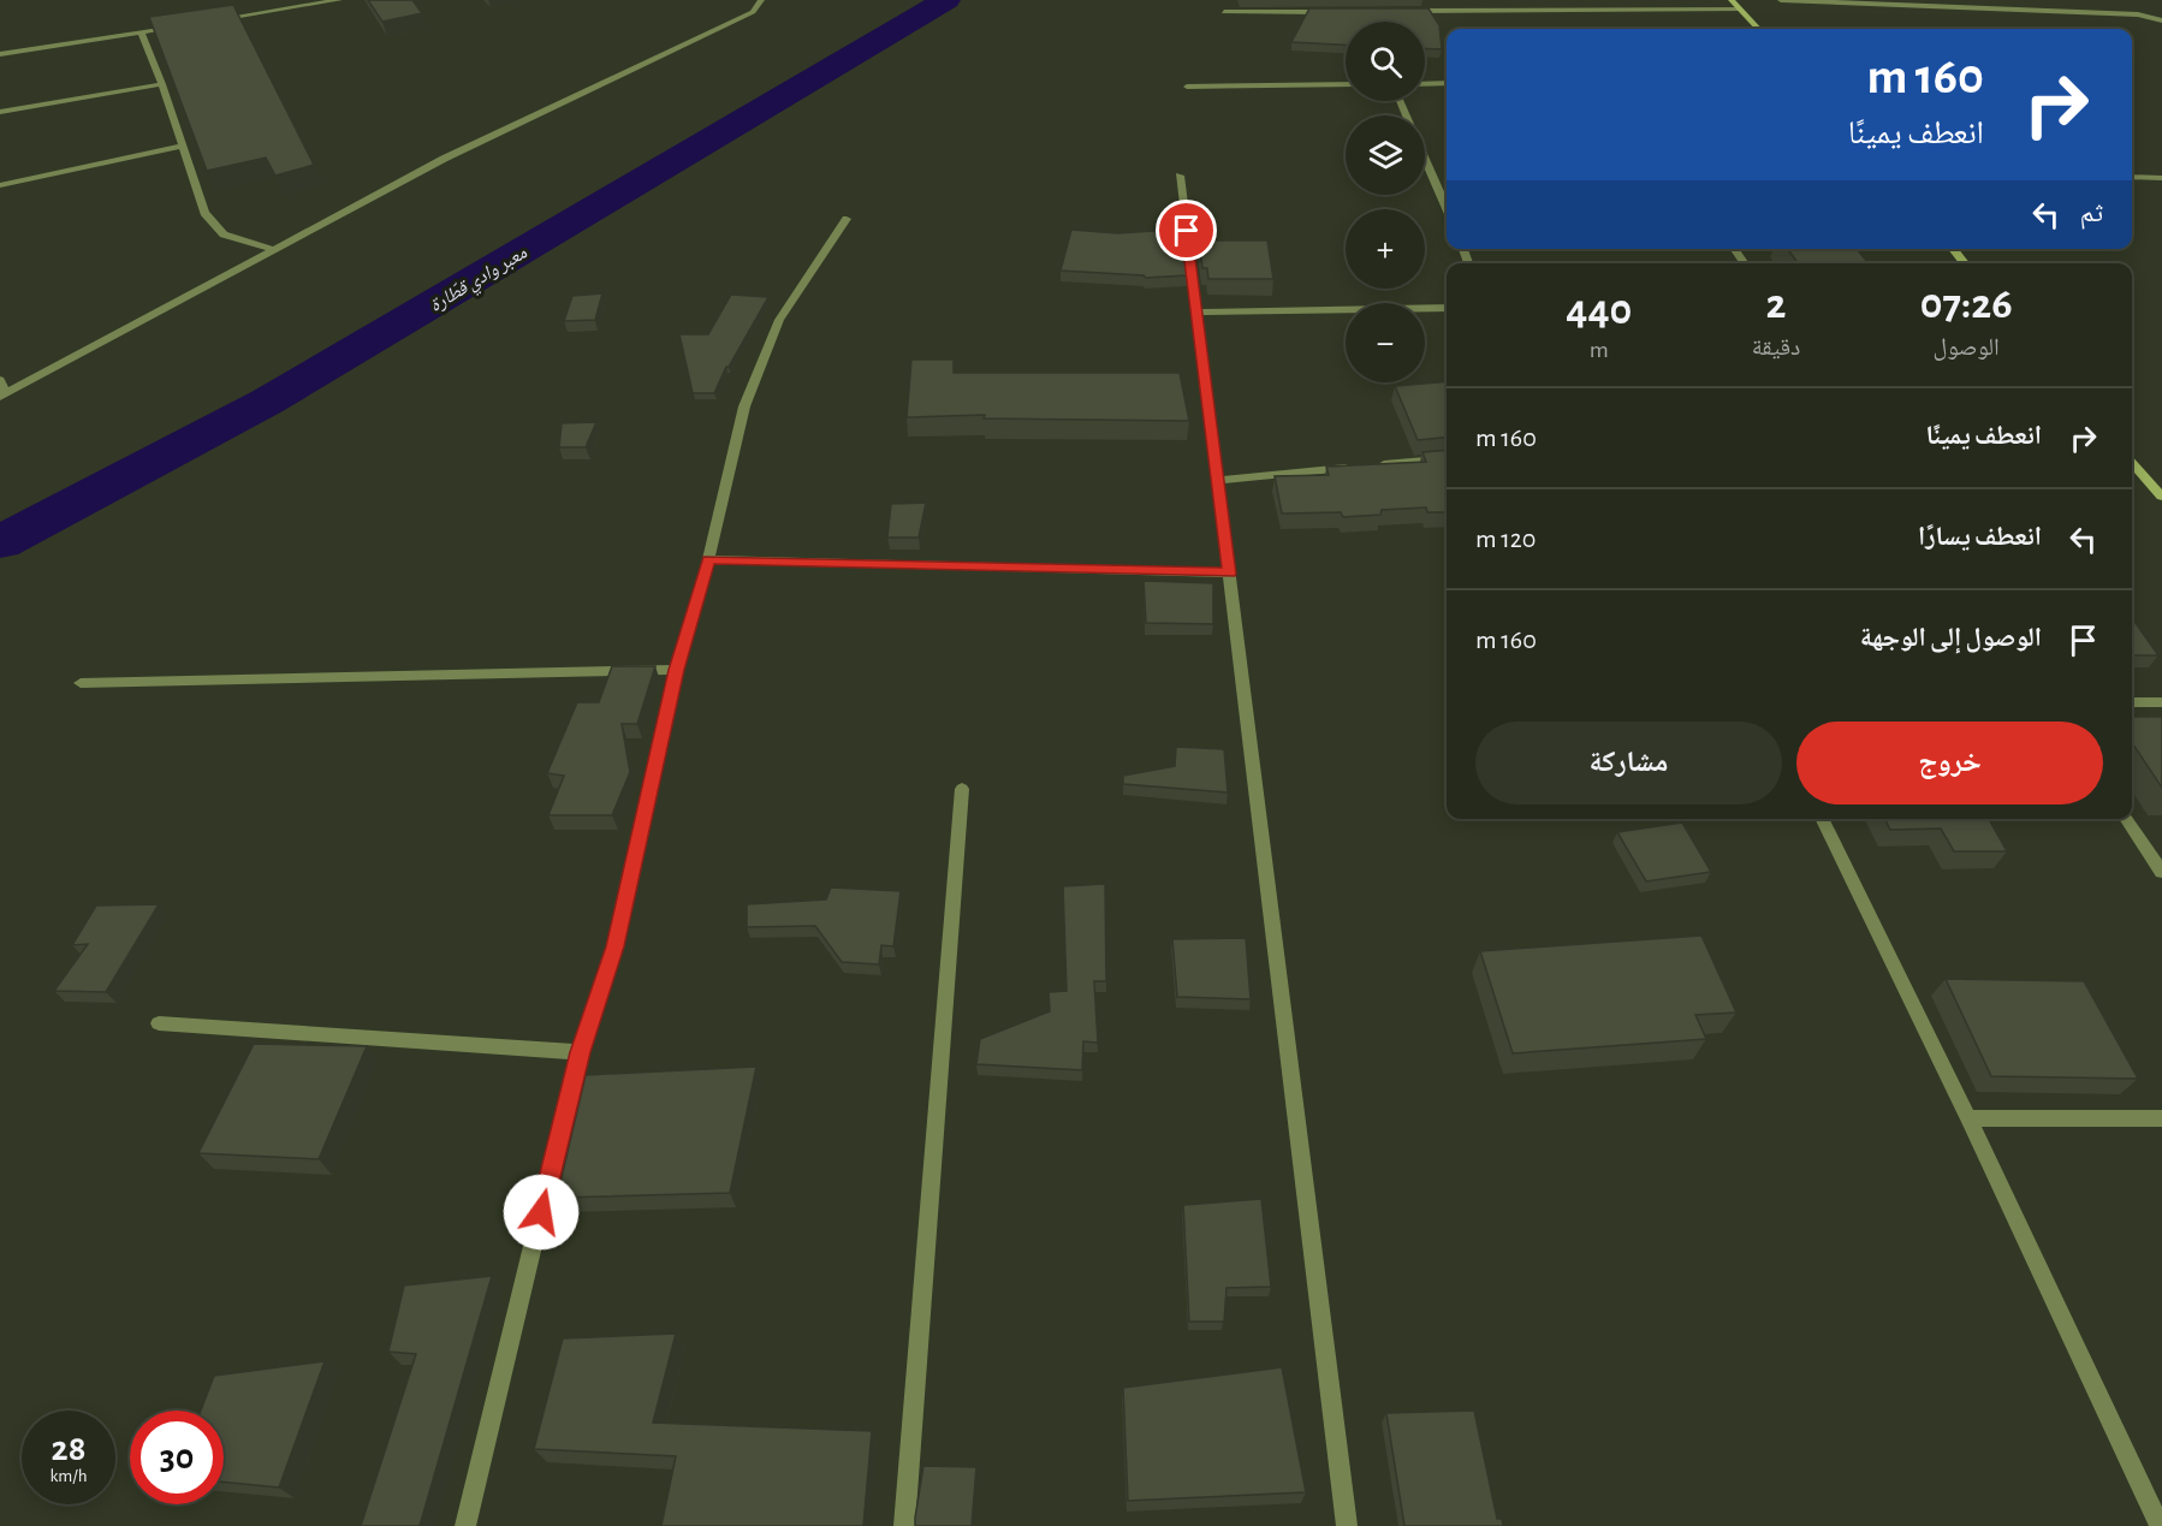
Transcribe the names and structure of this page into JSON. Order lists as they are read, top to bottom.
{
  "water": ["معبر وادي قطّارة"],
  "page": {
    "map_buttons": ["+", "−"],
    "turn": ["160 m", "انعطف يمينًا"],
    "then": "ثم",
    "eta": [
      "07:26",
      "الوصول",
      "2",
      "دقيقة",
      "440",
      "m"
    ],
    "list": [
      {
        "name": "انعطف يمينًا",
        "value": "160 m"
      },
      {
        "name": "انعطف يسارًا",
        "value": "120 m"
      },
      {
        "name": "الوصول إلى الوجهة",
        "value": "160 m"
      }
    ],
    "buttons": ["خروج", "مشاركة"],
    "speed": "28 km/h",
    "limit": "30"
  }
}
